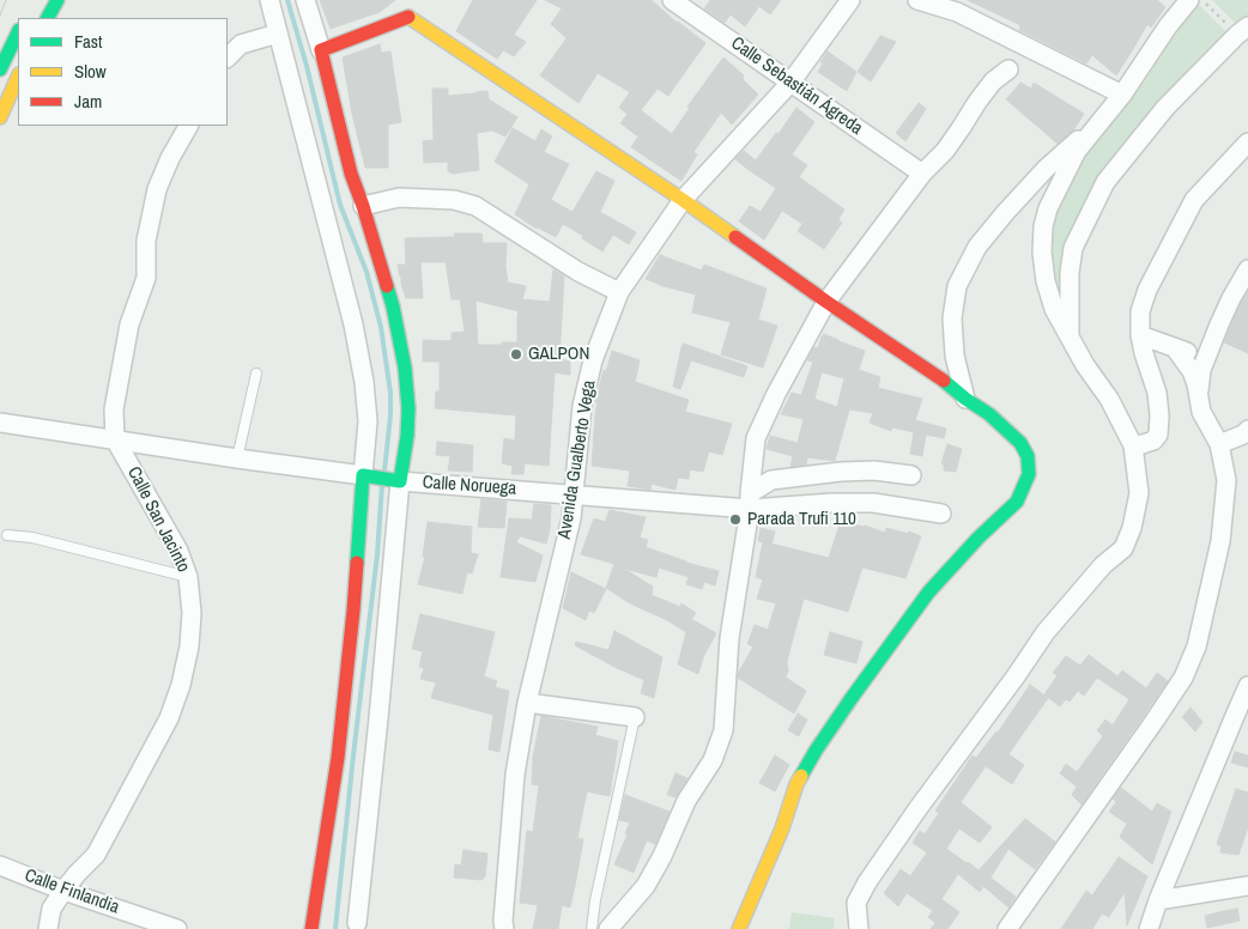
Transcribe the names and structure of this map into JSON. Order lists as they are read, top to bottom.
{
  "streets": {
    "main road": ["Calle Noruega"],
    "street": [
      "Calle Sebastián Ágreda",
      "Avenida Gualberto Vega",
      "Calle San Jacinto",
      "Calle Finlandia"
    ]
  },
  "crossings": [
    ["Calle Sebastián Ágreda", "Avenida Gualberto Vega"],
    ["Avenida Gualberto Vega", "Calle Noruega"],
    ["Calle Noruega", "Calle San Jacinto"],
    ["Calle San Jacinto", "Calle Finlandia"]
  ],
  "places": ["GALPON", "Parada Trufi 110"],
  "legend": ["Fast", "Slow", "Jam"]
}
